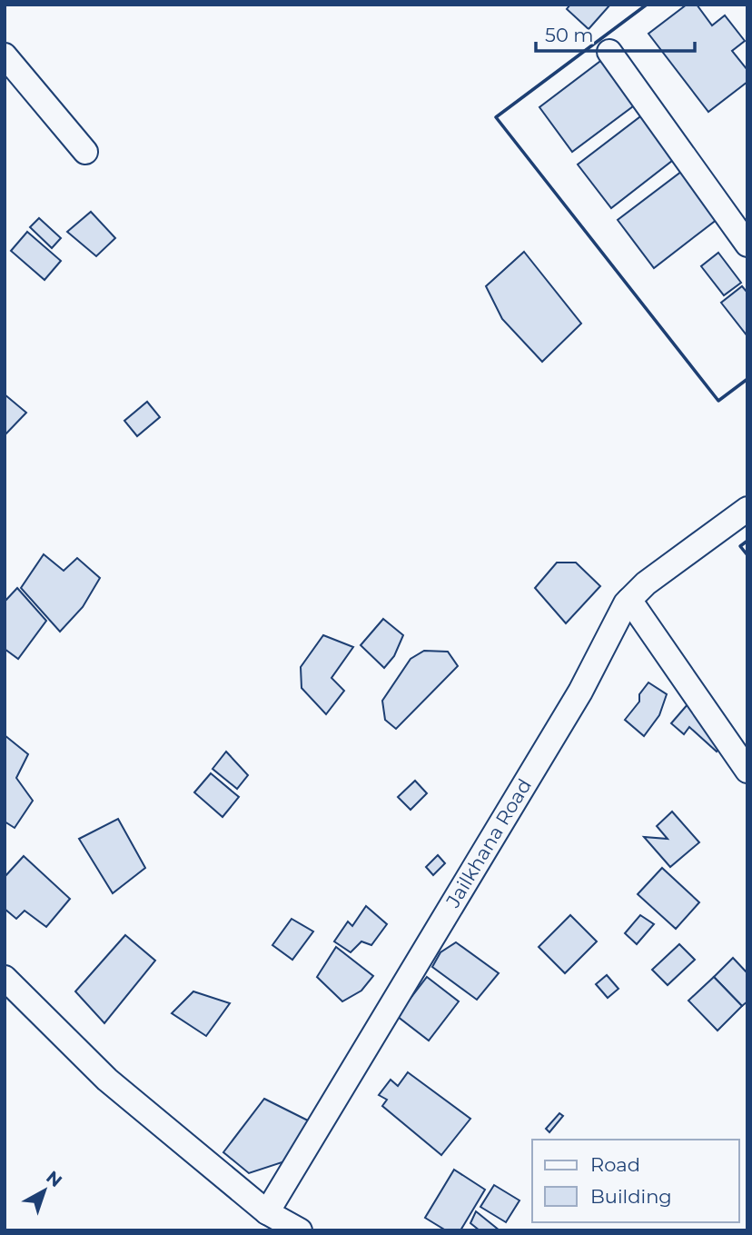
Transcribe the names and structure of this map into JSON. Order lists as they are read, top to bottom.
{
  "streets": {
    "street": ["Jailkhana Road"]
  },
  "legend": ["Road", "Building"],
  "scale_bar": "50 m",
  "north": "top right"
}
